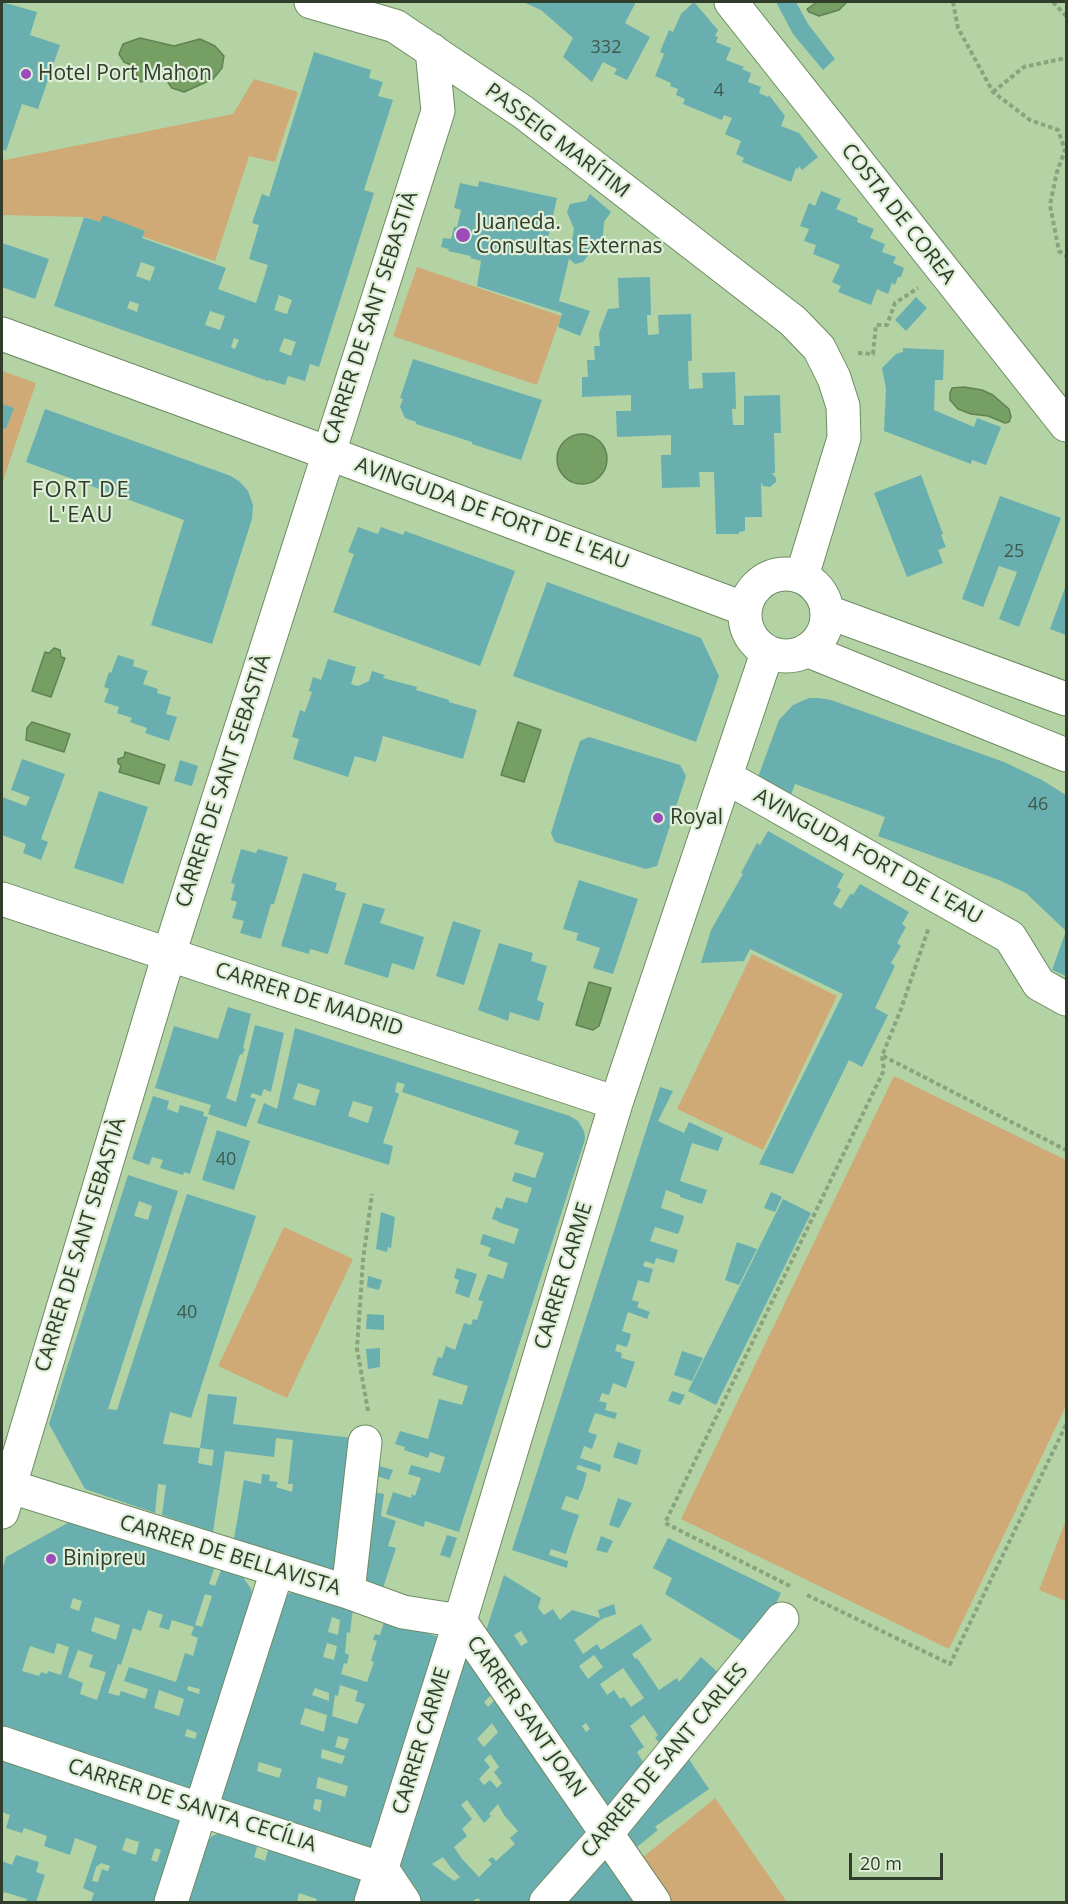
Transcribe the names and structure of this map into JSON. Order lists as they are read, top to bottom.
{
  "streets": {
    "street": [
      "PASSEIG MARÍTIM",
      "COSTA DE COREA",
      "CARRER DE SANT SEBASTIÀ",
      "AVINGUDA DE FORT DE L'EAU",
      "AVINGUDA FORT DE L'EAU",
      "CARRER DE MADRID",
      "CARRER CARME",
      "CARRER DE BELLAVISTA",
      "CARRER SANT JOAN",
      "CARRER DE SANT CARLES",
      "CARRER DE SANTA CECÍLIA"
    ]
  },
  "crossings": [
    ["PASSEIG MARÍTIM", "CARRER DE SANT SEBASTIÀ"],
    ["PASSEIG MARÍTIM", "AVINGUDA DE FORT DE L'EAU"],
    ["PASSEIG MARÍTIM", "CARRER CARME"],
    ["CARRER DE SANT SEBASTIÀ", "AVINGUDA DE FORT DE L'EAU"],
    ["CARRER DE SANT SEBASTIÀ", "CARRER DE MADRID"],
    ["CARRER DE SANT SEBASTIÀ", "CARRER DE BELLAVISTA"],
    ["AVINGUDA DE FORT DE L'EAU", "CARRER CARME"],
    ["AVINGUDA FORT DE L'EAU", "CARRER CARME"],
    ["CARRER DE MADRID", "CARRER CARME"],
    ["CARRER CARME", "CARRER DE BELLAVISTA"],
    ["CARRER CARME", "CARRER SANT JOAN"],
    ["CARRER CARME", "CARRER DE SANTA CECÍLIA"],
    ["CARRER DE BELLAVISTA", "CARRER SANT JOAN"],
    ["CARRER SANT JOAN", "CARRER DE SANT CARLES"]
  ],
  "districts": ["FORT DE L'EAU"],
  "places": [
    "Hotel Port Mahon",
    "Juaneda. Consultas Externas",
    "Royal",
    "Binipreu"
  ],
  "house_numbers": [
    "332",
    "4",
    "25",
    "46",
    "40",
    "40"
  ],
  "scale_bar": "20 m"
}
